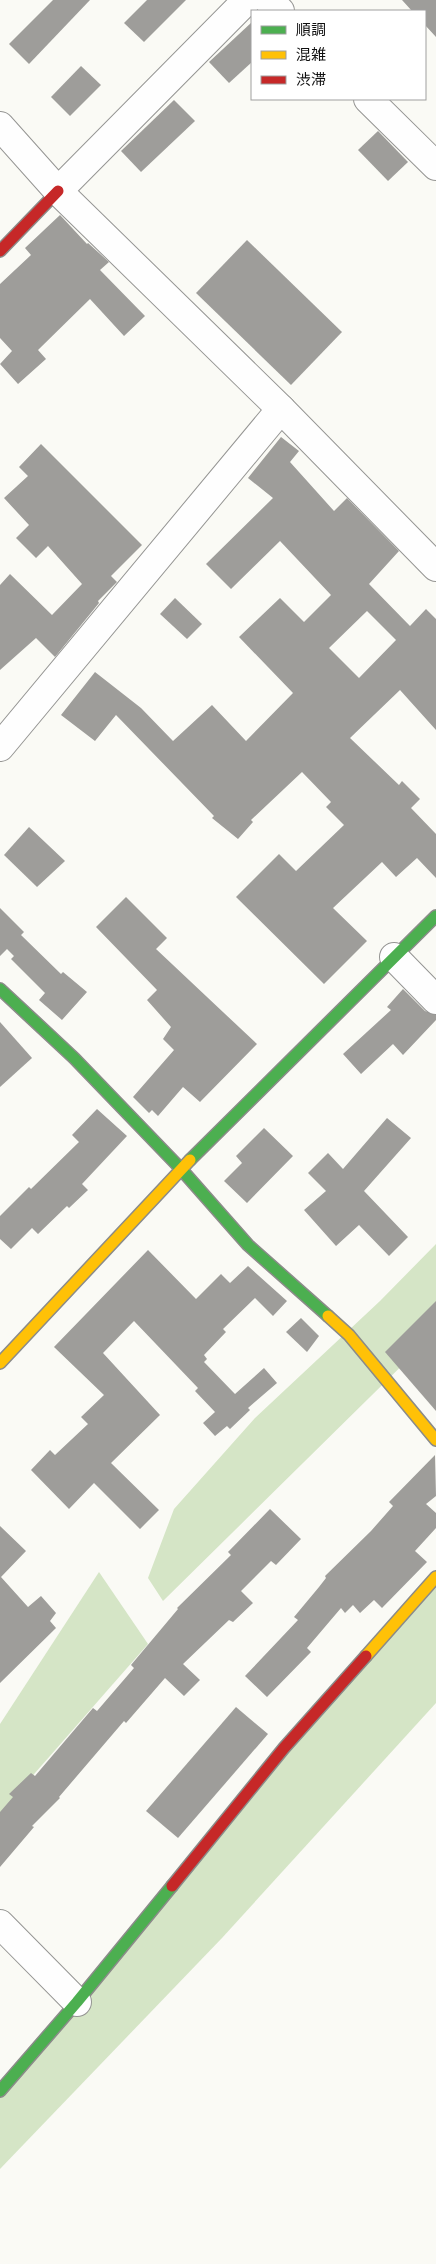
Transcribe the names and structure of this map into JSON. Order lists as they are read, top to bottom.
{
  "legend": ["順調", "混雑", "渋滞"]
}
